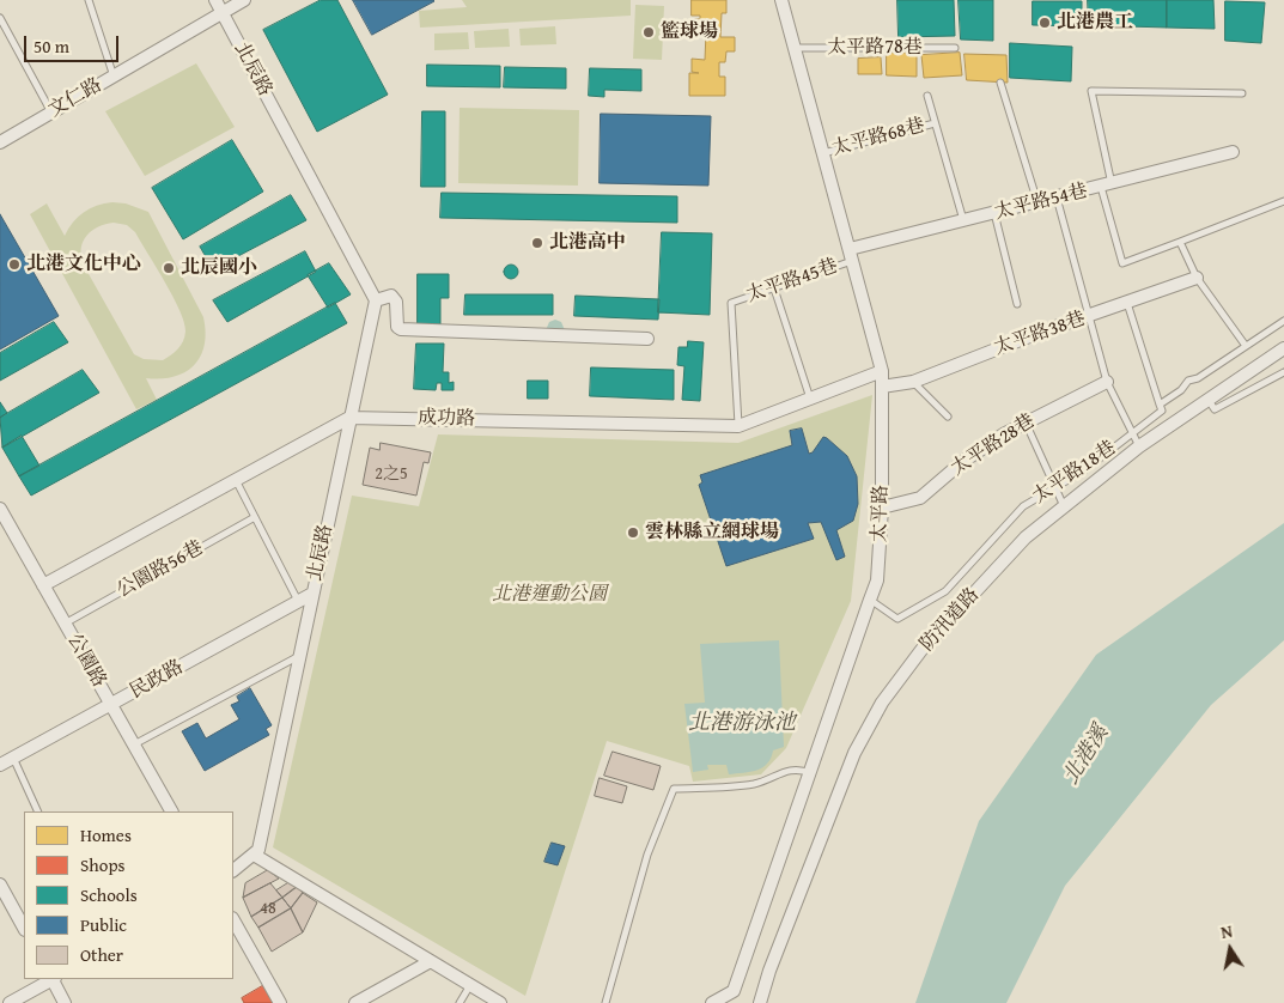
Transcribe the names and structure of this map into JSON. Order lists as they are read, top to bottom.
{
  "streets": {
    "street": [
      "北辰路",
      "文仁路",
      "太平路54巷",
      "太平路38巷",
      "成功路",
      "太平路28巷",
      "太平路",
      "防汛道路",
      "公園路",
      "民政路"
    ],
    "lane": [
      "太平路78巷",
      "太平路68巷",
      "太平路45巷",
      "太平路18巷",
      "公園路56巷"
    ]
  },
  "crossings": [
    ["太平路78巷", "太平路"],
    ["北辰路", "文仁路"],
    ["北辰路", "成功路"],
    ["北辰路", "民政路"],
    ["太平路68巷", "太平路"],
    ["太平路54巷", "太平路45巷"],
    ["太平路54巷", "太平路"],
    ["太平路45巷", "成功路"],
    ["太平路45巷", "太平路"],
    ["太平路38巷", "太平路"],
    ["成功路", "太平路"],
    ["成功路", "公園路"],
    ["太平路28巷", "太平路"],
    ["太平路18巷", "太平路"],
    ["公園路56巷", "公園路"],
    ["公園路", "民政路"]
  ],
  "water": ["北港游泳池", "北港溪"],
  "parks": ["北港運動公園"],
  "places": [
    "北港農工",
    "籃球場",
    "北港高中",
    "北港文化中心",
    "北辰國小",
    "雲林縣立網球場"
  ],
  "house_numbers": ["2之5", "48"],
  "legend": [
    "Homes",
    "Shops",
    "Schools",
    "Public",
    "Other"
  ],
  "scale_bar": "50 m",
  "north": "top"
}
